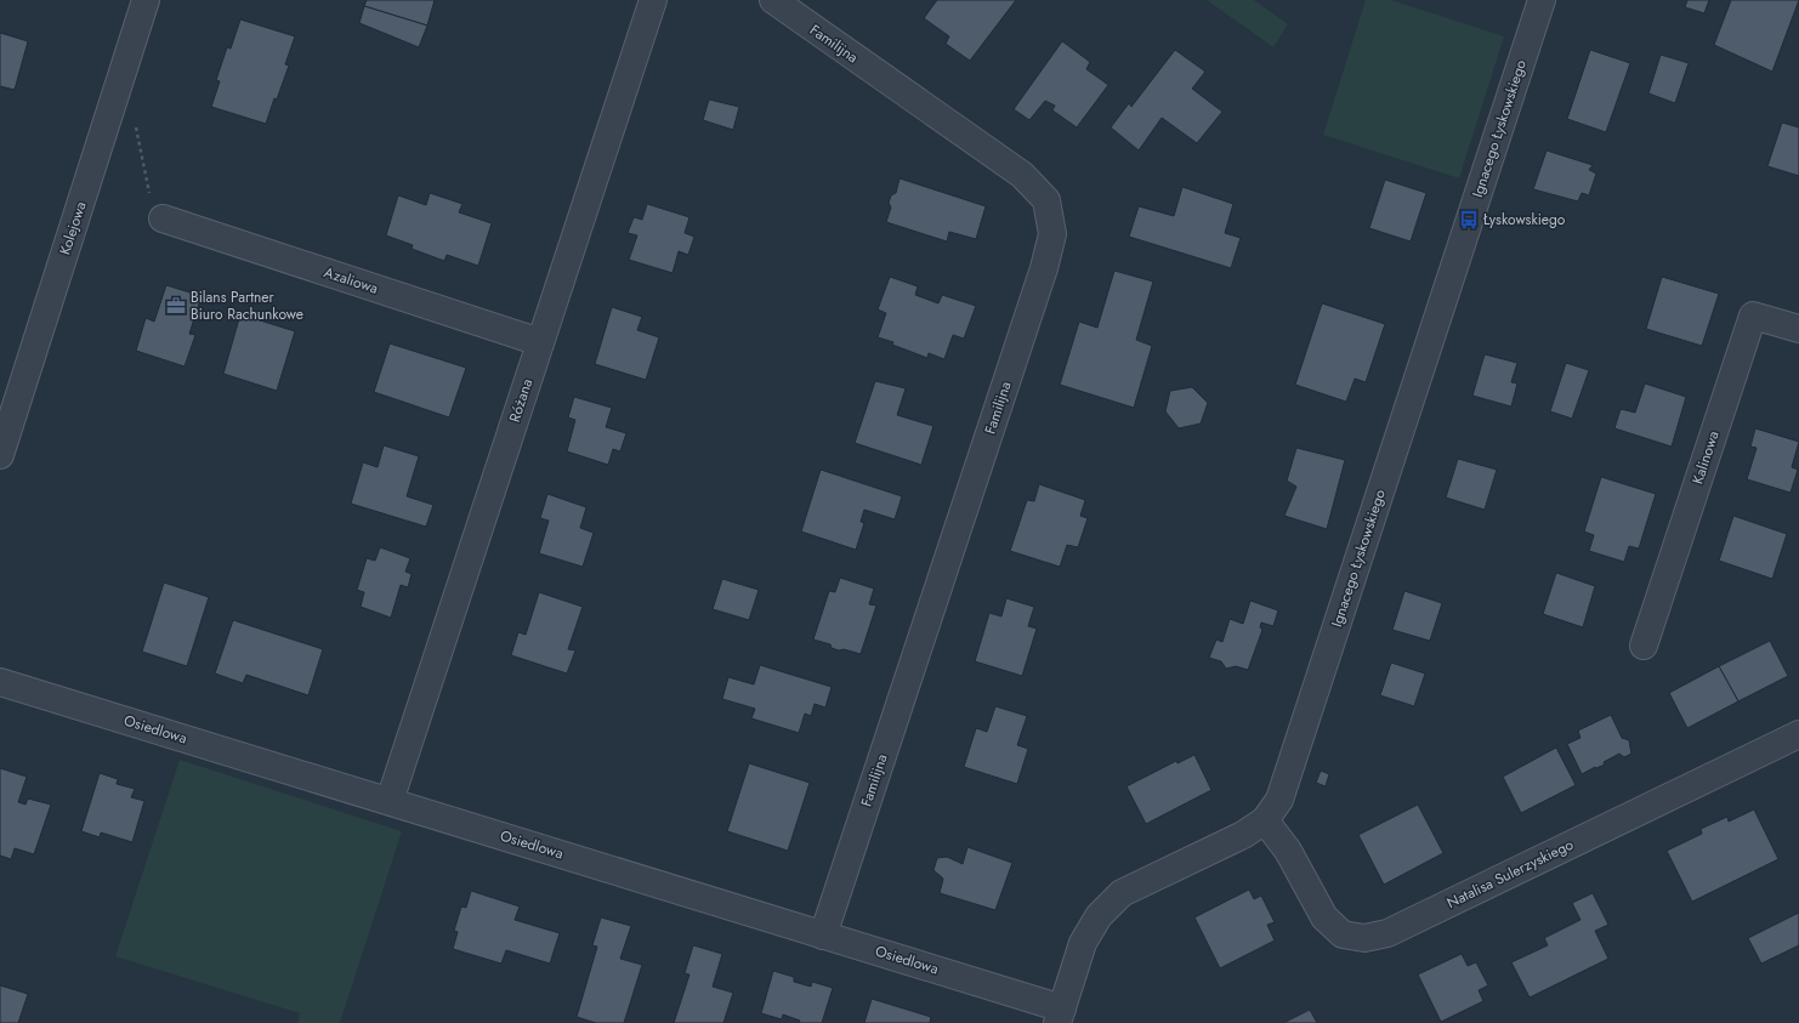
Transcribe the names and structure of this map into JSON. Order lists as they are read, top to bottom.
{
  "streets": {
    "street": [
      "Familijna",
      "Ignacego Łyskowskiego",
      "Kolejowa",
      "Azaliowa",
      "Różana",
      "Kalinowa",
      "Osiedlowa",
      "Natalisa Sulerzyskiego"
    ]
  },
  "crossings": [
    ["Familijna", "Osiedlowa"],
    ["Ignacego Łyskowskiego", "Osiedlowa"],
    ["Ignacego Łyskowskiego", "Natalisa Sulerzyskiego"],
    ["Azaliowa", "Różana"],
    ["Różana", "Osiedlowa"]
  ],
  "places": {
    "bus stop": ["Łyskowskiego"],
    "office": ["Bilans Partner Biuro Rachunkowe"]
  }
}
